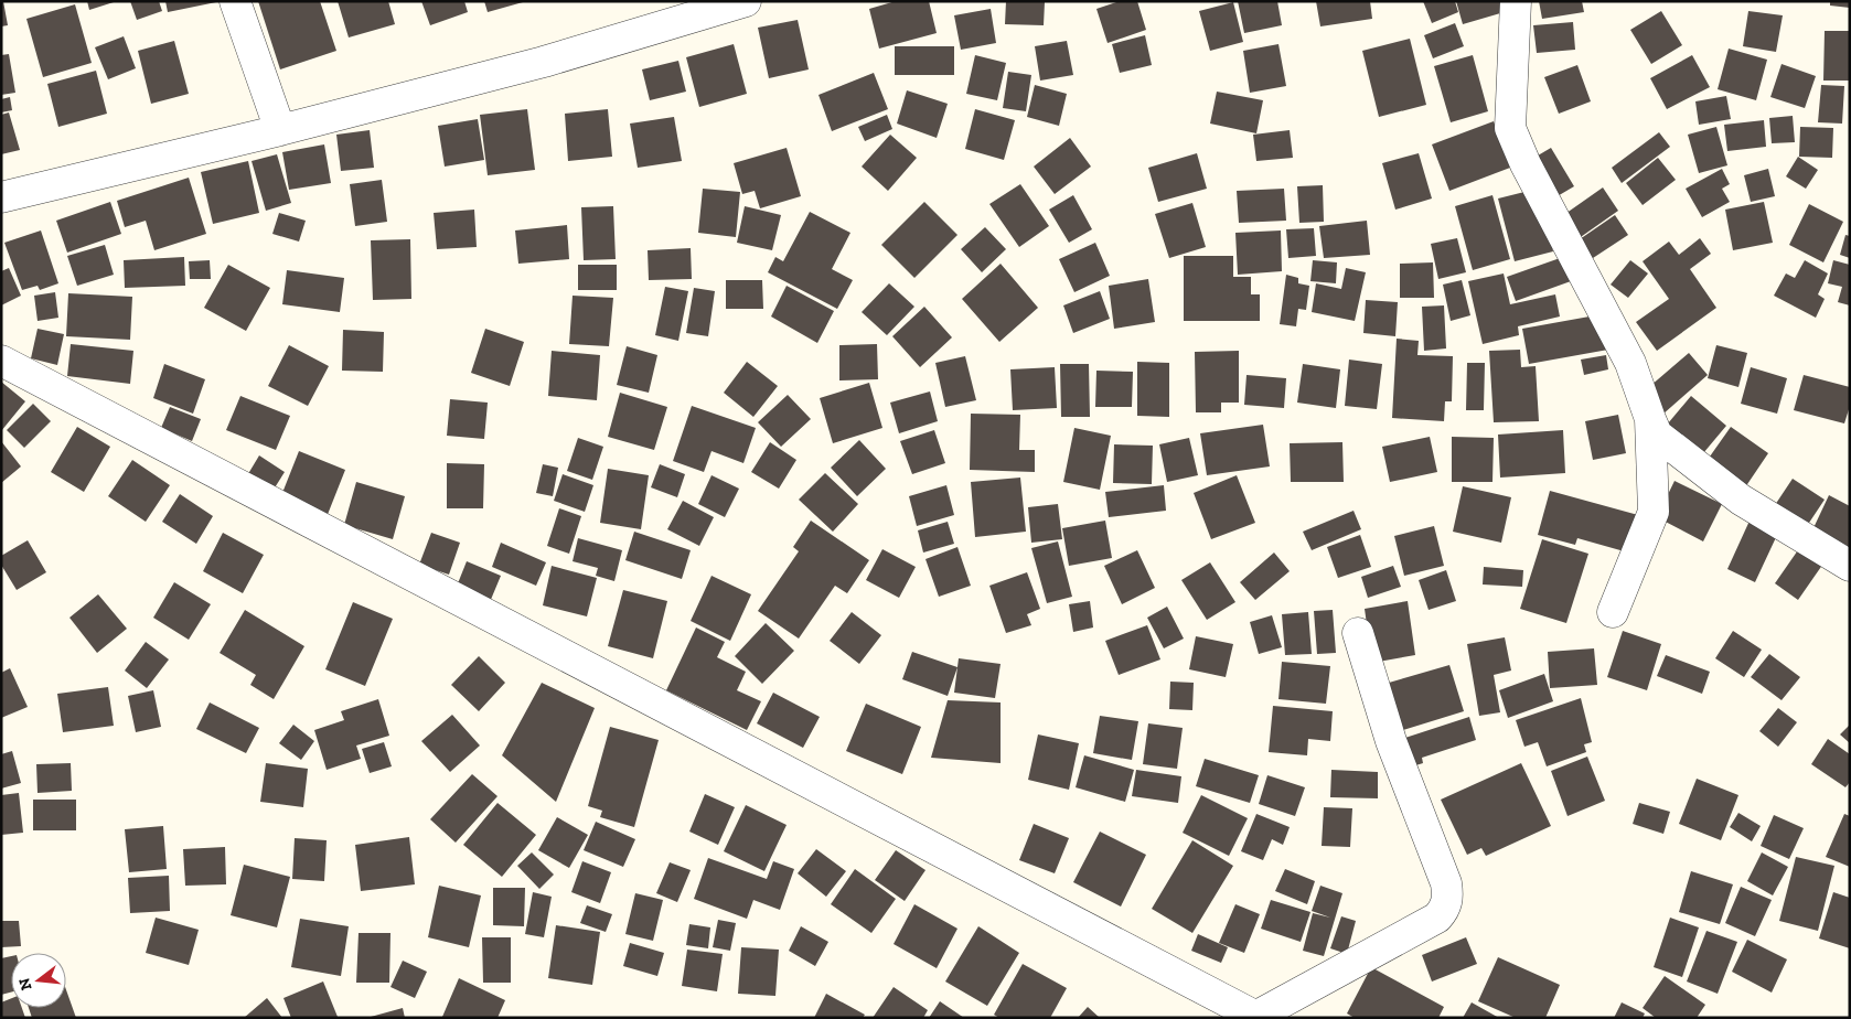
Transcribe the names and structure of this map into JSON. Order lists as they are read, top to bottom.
{
  "north": "left"
}
